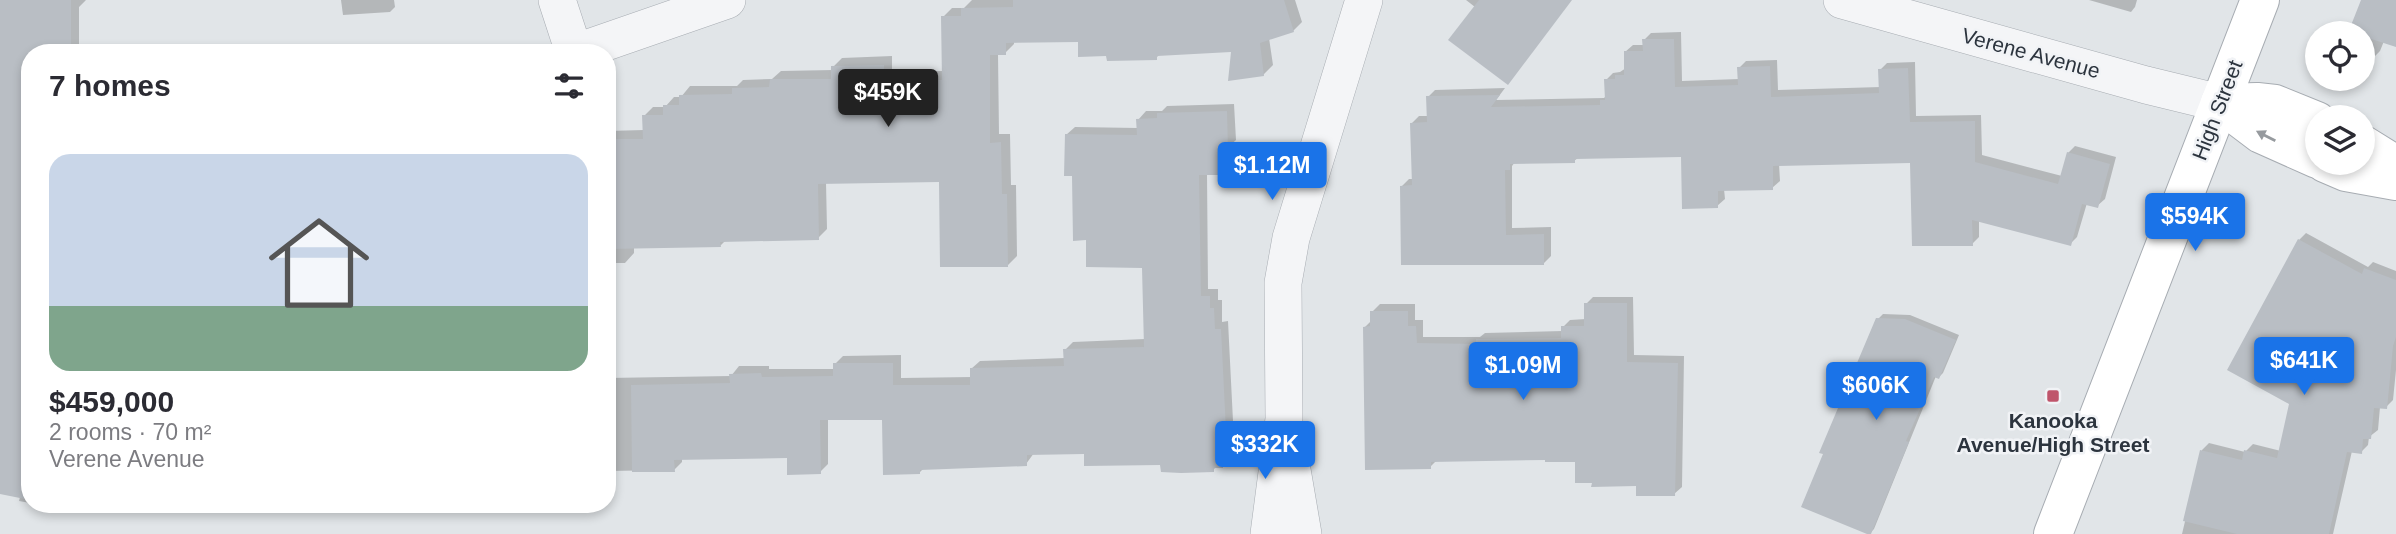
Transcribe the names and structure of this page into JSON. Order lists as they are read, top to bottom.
{
  "streets": {
    "main road": ["High Street"],
    "street": ["Verene Avenue"]
  },
  "crossings": [
    ["Verene Avenue", "High Street"]
  ],
  "places": {
    "transit": ["Kanooka Avenue/High Street"]
  },
  "page": {
    "heading": "7 homes",
    "price": [
      "$459K",
      "$1.12M",
      "$594K",
      "$641K",
      "$1.09M",
      "$606K",
      "$332K"
    ],
    "list": [
      {
        "name": "$459,000",
        "note": "2 rooms · 70 m² · Verene Avenue"
      }
    ]
  }
}
